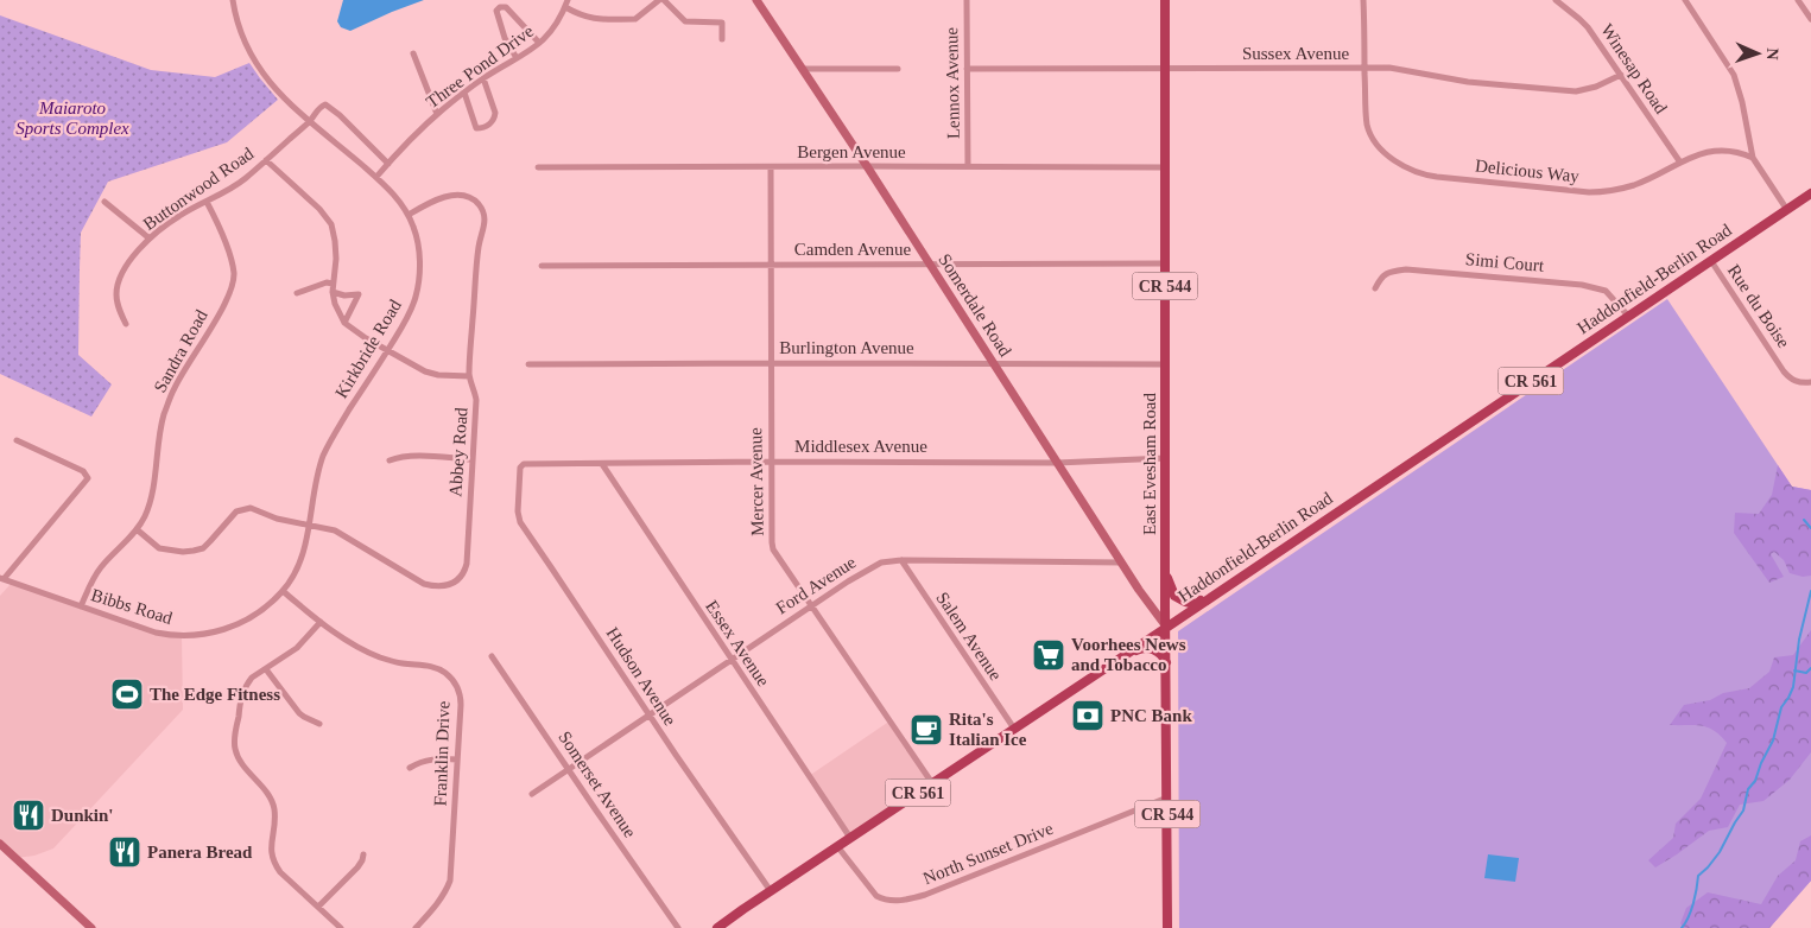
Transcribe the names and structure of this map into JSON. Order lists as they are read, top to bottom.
{
  "streets": {
    "main road": [
      "Haddonfield-Berlin Road",
      "CR 544",
      "Somerdale Road",
      "CR 561",
      "East Evesham Road"
    ],
    "street": [
      "Sussex Avenue",
      "Three Pond Drive",
      "Winesap Road",
      "Lennox Avenue",
      "Bergen Avenue",
      "Delicious Way",
      "Buttonwood Road",
      "Camden Avenue",
      "Simi Court",
      "Rue du Boise",
      "Burlington Avenue",
      "Kirkbride Road",
      "Sandra Road",
      "Middlesex Avenue",
      "Abbey Road",
      "Mercer Avenue",
      "Ford Avenue",
      "Bibbs Road",
      "Salem Avenue",
      "Essex Avenue",
      "Hudson Avenue",
      "Franklin Drive",
      "Somerset Avenue",
      "North Sunset Drive"
    ]
  },
  "crossings": [
    ["Sussex Avenue", "Winesap Road"],
    ["Sussex Avenue", "Lennox Avenue"],
    ["Sussex Avenue", "Delicious Way"],
    ["Sussex Avenue", "East Evesham Road"],
    ["Three Pond Drive", "Buttonwood Road"],
    ["Three Pond Drive", "Kirkbride Road"],
    ["Winesap Road", "Delicious Way"],
    ["Lennox Avenue", "Bergen Avenue"],
    ["Bergen Avenue", "Somerdale Road"],
    ["Bergen Avenue", "East Evesham Road"],
    ["Bergen Avenue", "Mercer Avenue"],
    ["Buttonwood Road", "Kirkbride Road"],
    ["Buttonwood Road", "Sandra Road"],
    ["Camden Avenue", "Somerdale Road"],
    ["Camden Avenue", "East Evesham Road"],
    ["Camden Avenue", "Mercer Avenue"],
    ["Simi Court", "Haddonfield-Berlin Road"],
    ["Haddonfield-Berlin Road", "Somerdale Road"],
    ["Haddonfield-Berlin Road", "Rue du Boise"],
    ["Haddonfield-Berlin Road", "East Evesham Road"],
    ["Haddonfield-Berlin Road", "Mercer Avenue"],
    ["Haddonfield-Berlin Road", "Salem Avenue"],
    ["Haddonfield-Berlin Road", "Essex Avenue"],
    ["Haddonfield-Berlin Road", "Hudson Avenue"],
    ["Haddonfield-Berlin Road", "North Sunset Drive"],
    ["Somerdale Road", "Burlington Avenue"],
    ["Somerdale Road", "Middlesex Avenue"],
    ["Somerdale Road", "East Evesham Road"],
    ["Somerdale Road", "Ford Avenue"],
    ["Burlington Avenue", "East Evesham Road"],
    ["Burlington Avenue", "Mercer Avenue"],
    ["Kirkbride Road", "Abbey Road"],
    ["Kirkbride Road", "Bibbs Road"],
    ["Kirkbride Road", "Franklin Drive"],
    ["Sandra Road", "Bibbs Road"],
    ["Middlesex Avenue", "East Evesham Road"],
    ["Middlesex Avenue", "Mercer Avenue"],
    ["Middlesex Avenue", "Essex Avenue"],
    ["Middlesex Avenue", "Hudson Avenue"],
    ["East Evesham Road", "North Sunset Drive"],
    ["Mercer Avenue", "Ford Avenue"],
    ["Ford Avenue", "Salem Avenue"],
    ["Ford Avenue", "Essex Avenue"],
    ["Ford Avenue", "Hudson Avenue"],
    ["Ford Avenue", "Somerset Avenue"],
    ["Bibbs Road", "Franklin Drive"]
  ],
  "parks": ["Maiaroto Sports Complex"],
  "places": {
    "supermarket": ["Voorhees News and Tobacco"],
    "sports": ["The Edge Fitness"],
    "bank": ["PNC Bank"],
    "cafe": ["Rita's Italian Ice"],
    "restaurant": ["Dunkin'", "Panera Bread"]
  },
  "north": "right"
}
